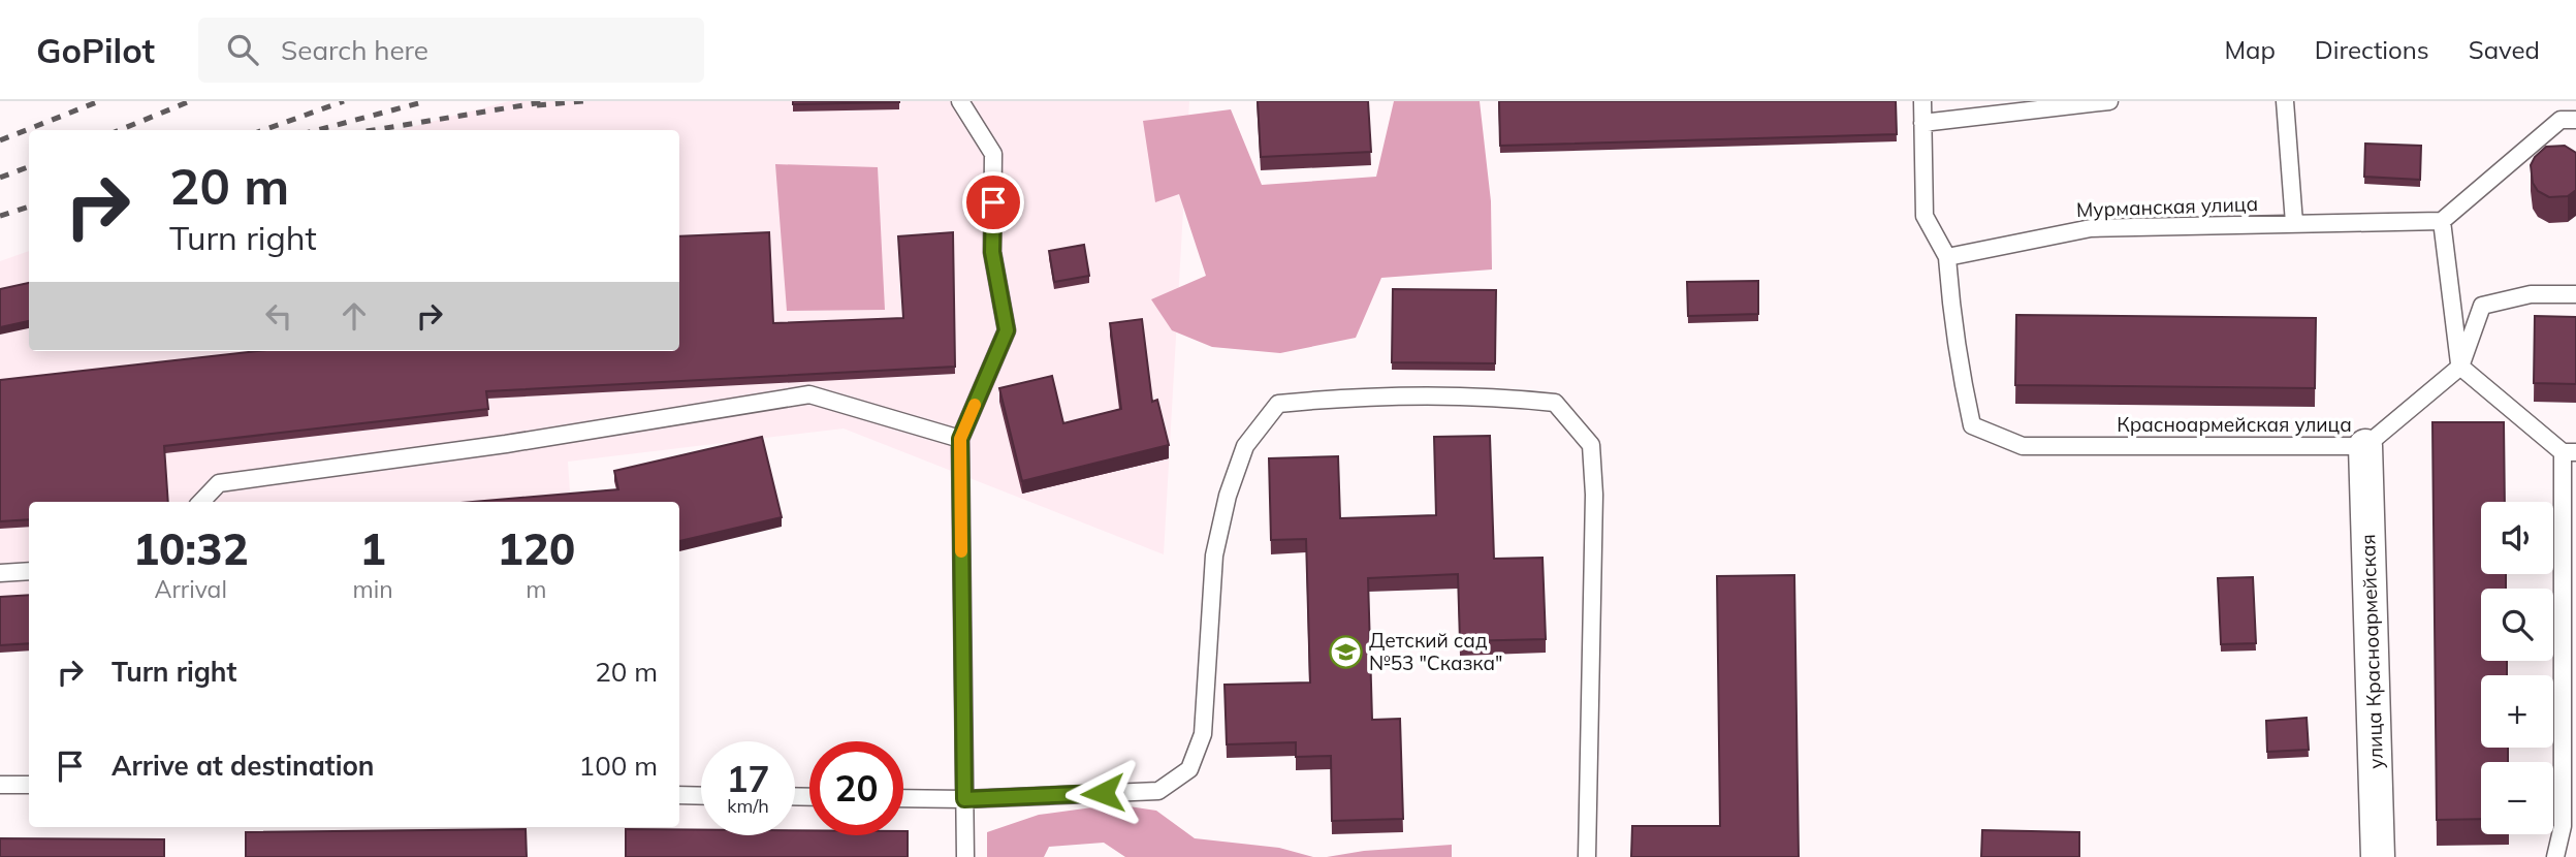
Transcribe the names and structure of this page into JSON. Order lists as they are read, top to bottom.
{
  "streets": {
    "street": ["улица Красноармейская"],
    "lane": ["Мурманская улица", "Красноармейская улица"]
  },
  "crossings": [
    ["Мурманская улица", "Красноармейская улица"],
    ["Красноармейская улица", "улица Красноармейская"]
  ],
  "places": {
    "school or university": ["Детский сад №53 \"Сказка\""]
  },
  "page": {
    "header": "GoPilot",
    "search": "Search here",
    "nav": ["Map", "Directions", "Saved"],
    "turn": ["20 m", "Turn right"],
    "map_buttons": ["+", "−"],
    "eta": [
      "10:32",
      "Arrival",
      "1",
      "min",
      "120",
      "m"
    ],
    "list": [
      {
        "name": "Turn right",
        "value": "20 m"
      },
      {
        "name": "Arrive at destination",
        "value": "100 m"
      }
    ],
    "speed": "17 km/h",
    "limit": "20"
  }
}
